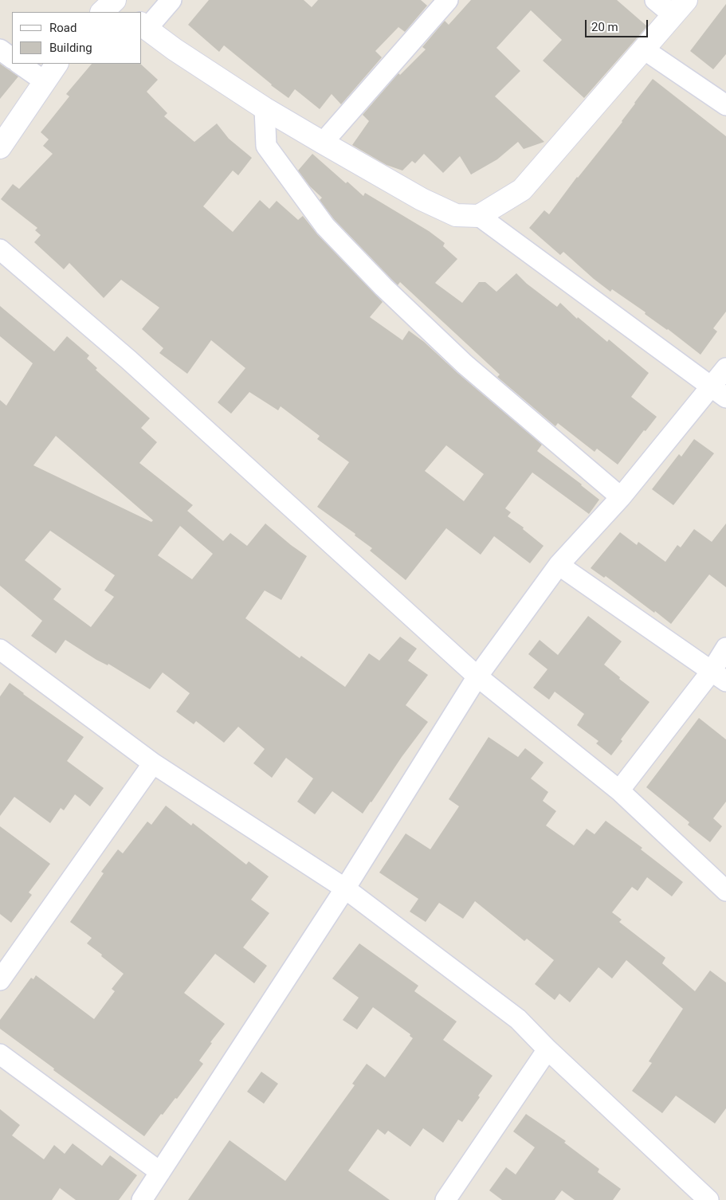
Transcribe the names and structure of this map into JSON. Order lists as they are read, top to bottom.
{
  "legend": ["Road", "Building"],
  "scale_bar": "20 m"
}
